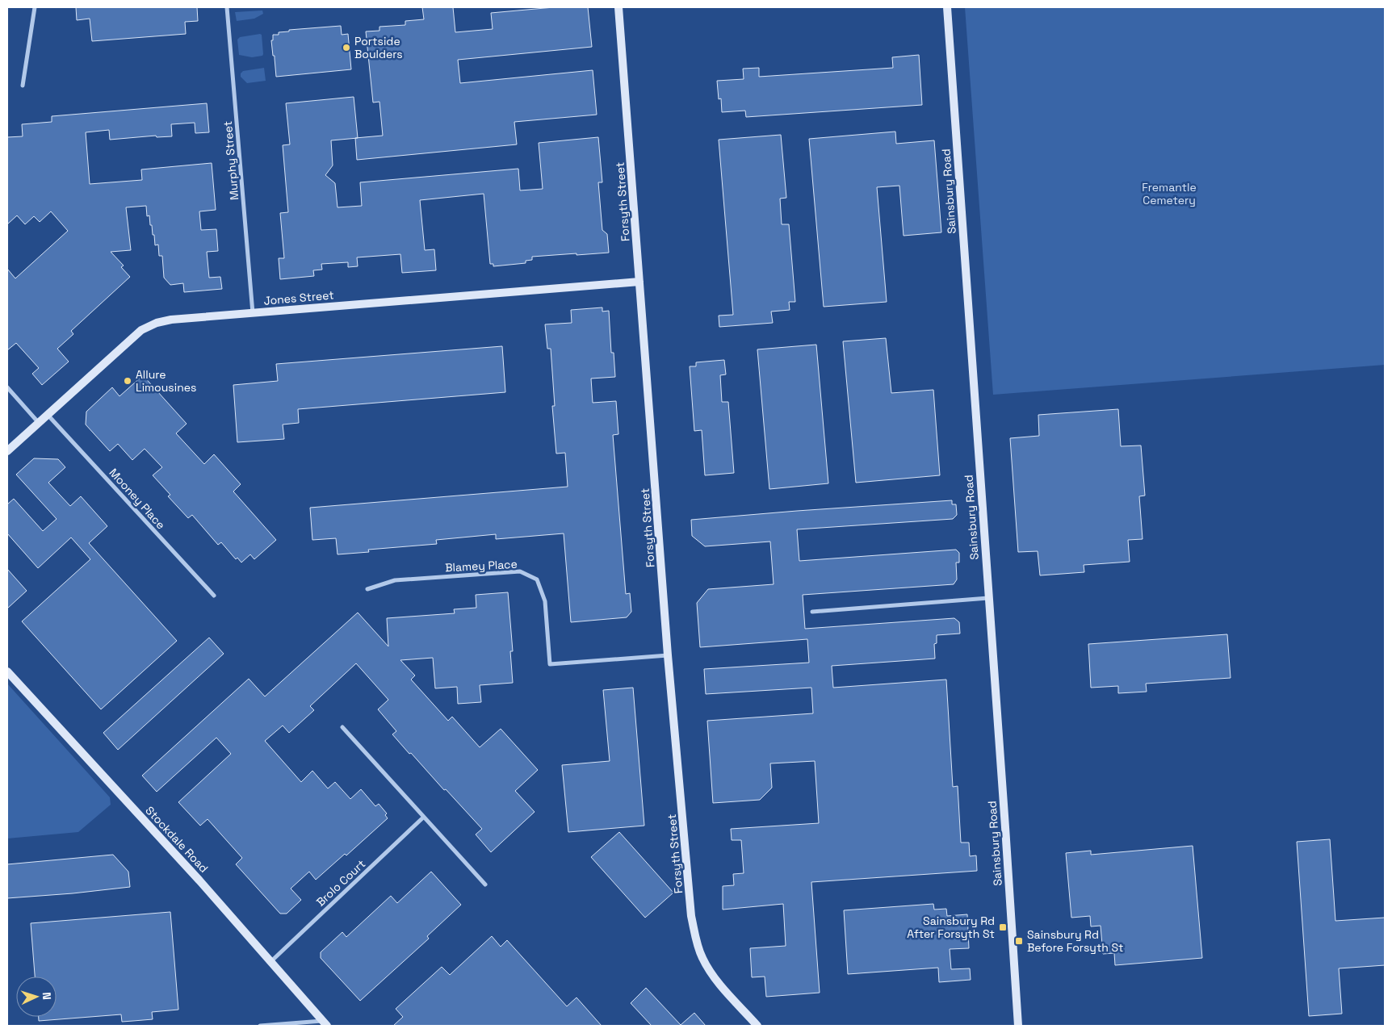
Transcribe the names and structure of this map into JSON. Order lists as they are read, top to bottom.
{
  "streets": {
    "street": [
      "Murphy Street",
      "Sainsbury Road",
      "Forsyth Street",
      "Jones Street",
      "Mooney Place",
      "Blamey Place",
      "Stockdale Road",
      "Brolo Court"
    ]
  },
  "crossings": [
    ["Murphy Street", "Jones Street"],
    ["Forsyth Street", "Jones Street"],
    ["Forsyth Street", "Blamey Place"],
    ["Jones Street", "Mooney Place"],
    ["Stockdale Road", "Brolo Court"]
  ],
  "parks": ["Fremantle Cemetery"],
  "places": {
    "other": ["Portside Boulders", "Allure Limousines"],
    "transit": ["Sainsbury Rd After Forsyth St", "Sainsbury Rd Before Forsyth St"]
  },
  "north": "right"
}
